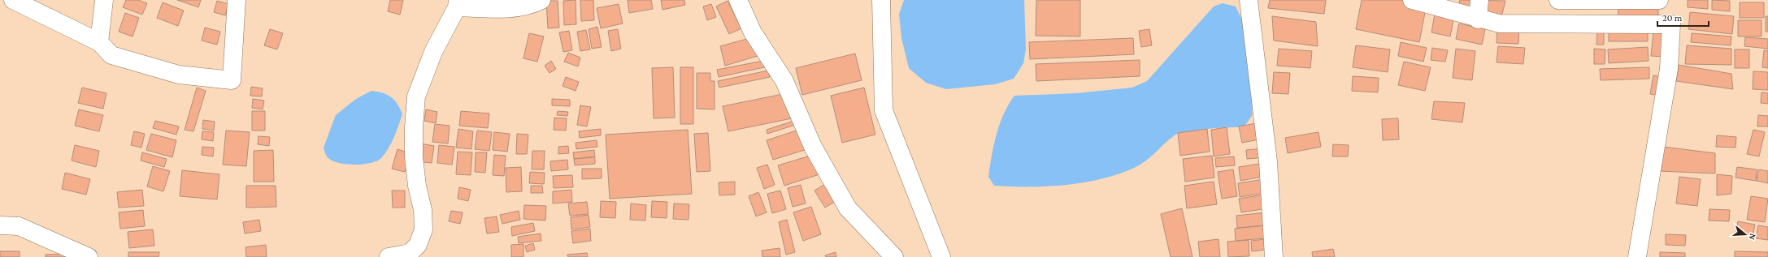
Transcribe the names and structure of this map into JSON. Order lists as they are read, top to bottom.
{
  "scale_bar": "20 m",
  "north": "right"
}
